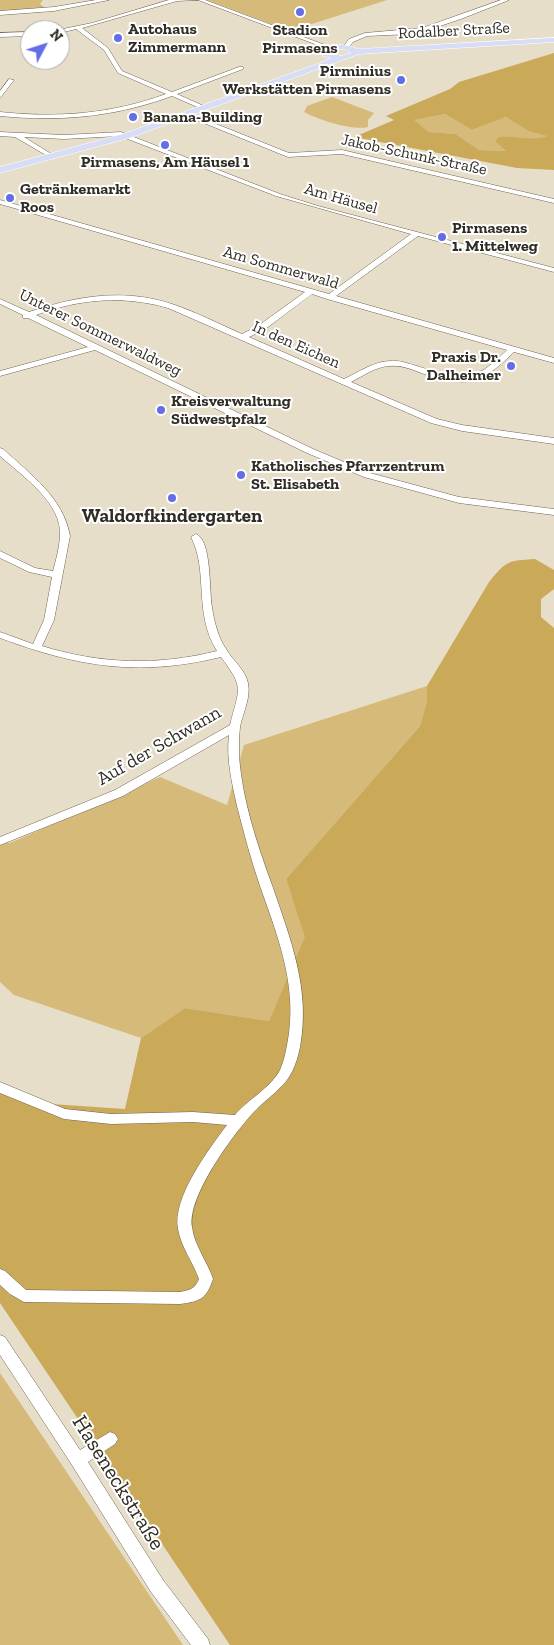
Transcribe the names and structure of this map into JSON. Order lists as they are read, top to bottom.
{
  "streets": {
    "main road": ["Rodalber Straße"],
    "street": [
      "Jakob-Schunk-Straße",
      "Am Häusel",
      "Am Sommerwald",
      "Unterer Sommerwaldweg",
      "In den Eichen",
      "Auf der Schwann",
      "Haseneckstraße"
    ]
  },
  "crossings": [
    ["Rodalber Straße", "Jakob-Schunk-Straße"],
    ["Rodalber Straße", "Am Häusel"],
    ["Unterer Sommerwaldweg", "In den Eichen"]
  ],
  "places": [
    "Stadion Pirmasens",
    "Autohaus Zimmermann",
    "Pirminius Werkstätten Pirmasens",
    "Banana-Building",
    "Pirmasens, Am Häusel 1",
    "Getränkemarkt Roos",
    "Pirmasens 1. Mittelweg",
    "Praxis Dr. Dalheimer",
    "Kreisverwaltung Südwestpfalz",
    "Katholisches Pfarrzentrum St. Elisabeth",
    "Waldorfkindergarten"
  ],
  "north": "top right"
}
